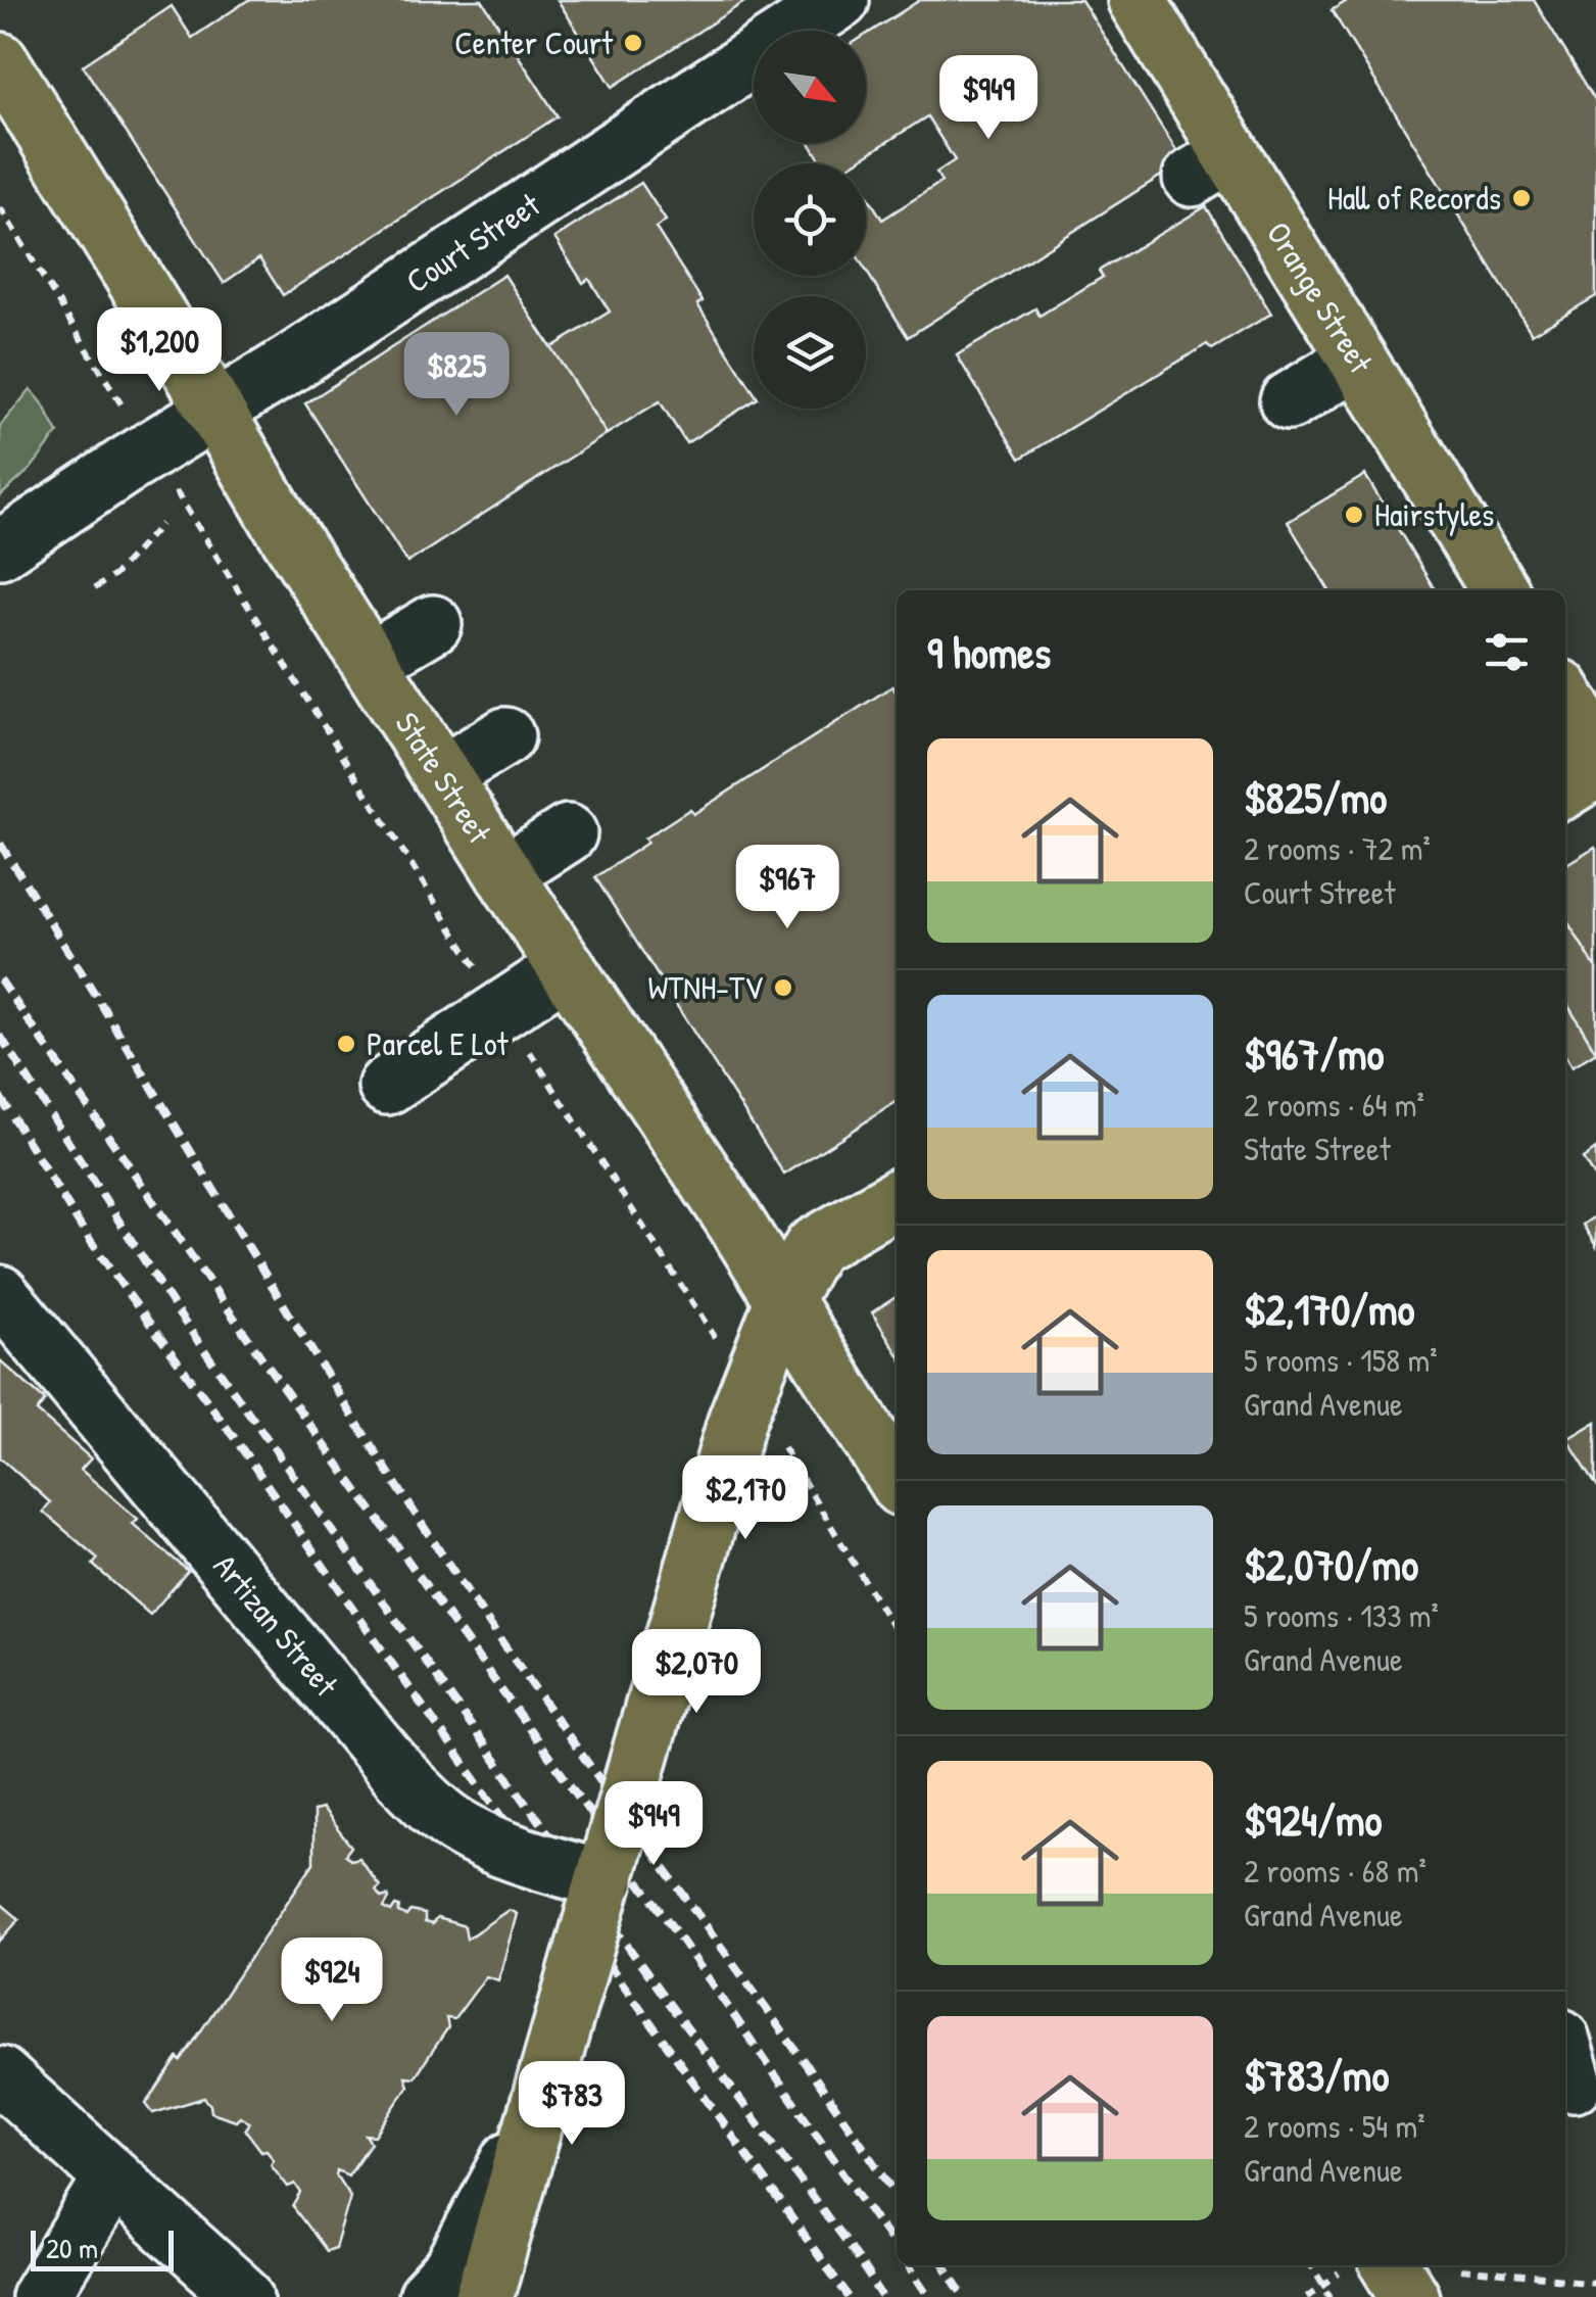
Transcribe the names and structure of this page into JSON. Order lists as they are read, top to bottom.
{
  "streets": {
    "main road": ["Orange Street", "State Street"],
    "street": ["Court Street", "Artizan Street"]
  },
  "crossings": [
    ["Court Street", "State Street"]
  ],
  "places": [
    "Center Court",
    "Hall of Records",
    "Hairstyles",
    "WTNH-TV",
    "Parcel E Lot"
  ],
  "scale_bar": "20 m",
  "north": "bottom right",
  "page": {
    "price": [
      "$949",
      "$1,200",
      "$825",
      "$967",
      "$2,170",
      "$2,070",
      "$949",
      "$924",
      "$783"
    ],
    "heading": "9 homes",
    "list": [
      {
        "name": "$825/mo",
        "note": "2 rooms · 72 m² · Court Street"
      },
      {
        "name": "$967/mo",
        "note": "2 rooms · 64 m² · State Street"
      },
      {
        "name": "$2,170/mo",
        "note": "5 rooms · 158 m² · Grand Avenue"
      },
      {
        "name": "$2,070/mo",
        "note": "5 rooms · 133 m² · Grand Avenue"
      },
      {
        "name": "$924/mo",
        "note": "2 rooms · 68 m² · Grand Avenue"
      },
      {
        "name": "$783/mo",
        "note": "2 rooms · 54 m² · Grand Avenue"
      }
    ],
    "scale": "20 m"
  }
}
